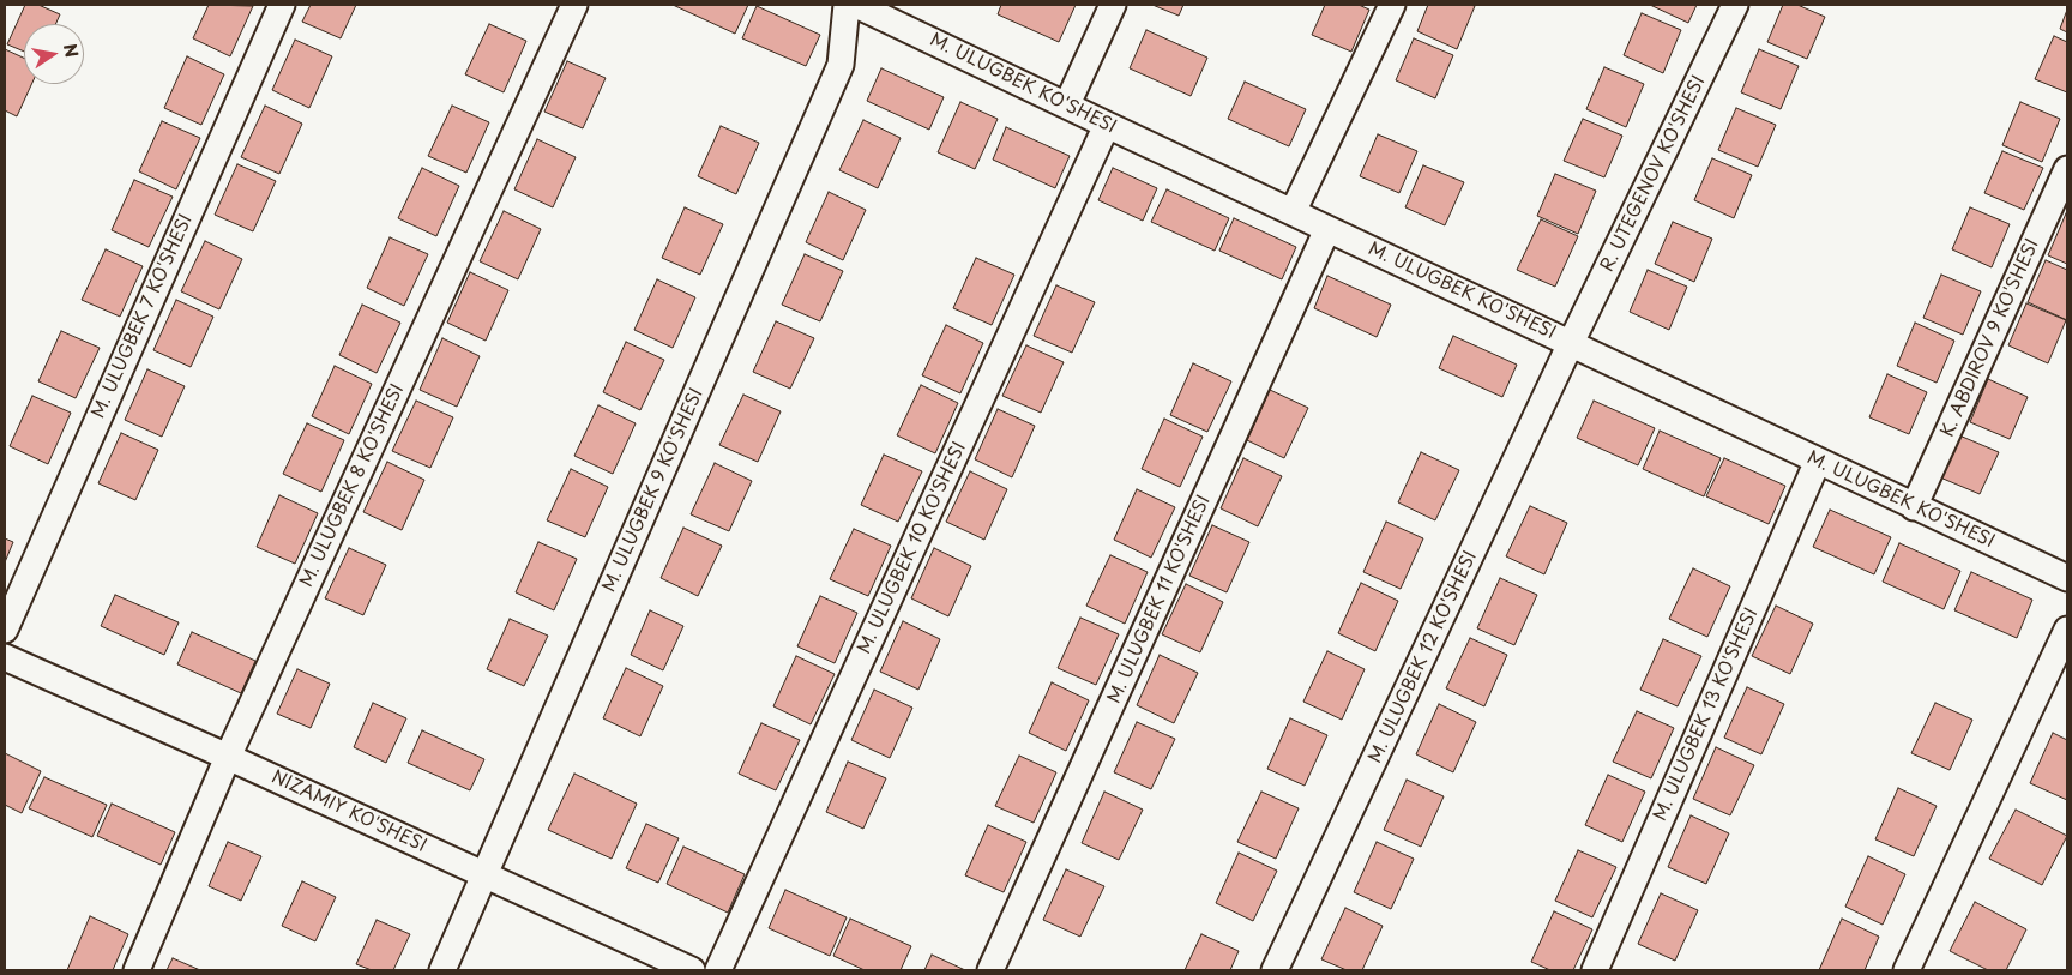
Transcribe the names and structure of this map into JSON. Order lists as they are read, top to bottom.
{
  "streets": {
    "street": [
      "M. ULUGBEK KO'SHESI",
      "R. UTEGENOV KO'SHESI",
      "M. ULUGBEK 7 KO'SHESI",
      "K. ABDIROV 9 KO'SHESI",
      "M. ULUGBEK 8 KO'SHESI",
      "M. ULUGBEK 9 KO'SHESI",
      "M. ULUGBEK 10 KO'SHESI",
      "M. ULUGBEK 11 KO'SHESI",
      "M. ULUGBEK 12 KO'SHESI",
      "M. ULUGBEK 13 KO'SHESI",
      "NIZAMIY KO'SHESI"
    ]
  },
  "crossings": [
    ["M. ULUGBEK KO'SHESI", "R. UTEGENOV KO'SHESI"],
    ["M. ULUGBEK KO'SHESI", "K. ABDIROV 9 KO'SHESI"],
    ["M. ULUGBEK KO'SHESI", "M. ULUGBEK 10 KO'SHESI"],
    ["M. ULUGBEK KO'SHESI", "M. ULUGBEK 11 KO'SHESI"],
    ["M. ULUGBEK KO'SHESI", "M. ULUGBEK 12 KO'SHESI"],
    ["M. ULUGBEK KO'SHESI", "M. ULUGBEK 13 KO'SHESI"],
    ["R. UTEGENOV KO'SHESI", "M. ULUGBEK 12 KO'SHESI"],
    ["M. ULUGBEK 8 KO'SHESI", "NIZAMIY KO'SHESI"],
    ["M. ULUGBEK 9 KO'SHESI", "NIZAMIY KO'SHESI"]
  ],
  "north": "right"
}
